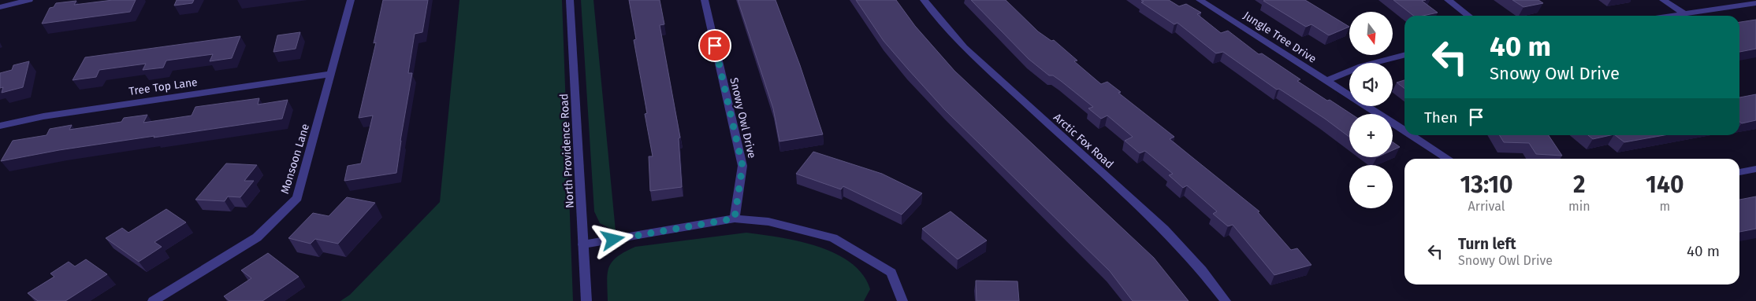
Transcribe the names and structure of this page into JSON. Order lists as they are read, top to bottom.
{
  "streets": {
    "street": [
      "Jungle Tree Drive",
      "Tree Top Lane",
      "Snowy Owl Drive",
      "Arctic Fox Road",
      "North Providence Road",
      "Monsoon Lane"
    ]
  },
  "crossings": [
    ["Tree Top Lane", "Monsoon Lane"]
  ],
  "north": "bottom",
  "page": {
    "map_buttons": ["+", "−"],
    "turn": ["40 m", "Snowy Owl Drive"],
    "then": "Then",
    "eta": [
      "13:10",
      "Arrival",
      "2",
      "min",
      "140",
      "m"
    ],
    "list": [
      {
        "name": "Turn left",
        "note": "Snowy Owl Drive",
        "value": "40 m"
      }
    ]
  }
}
